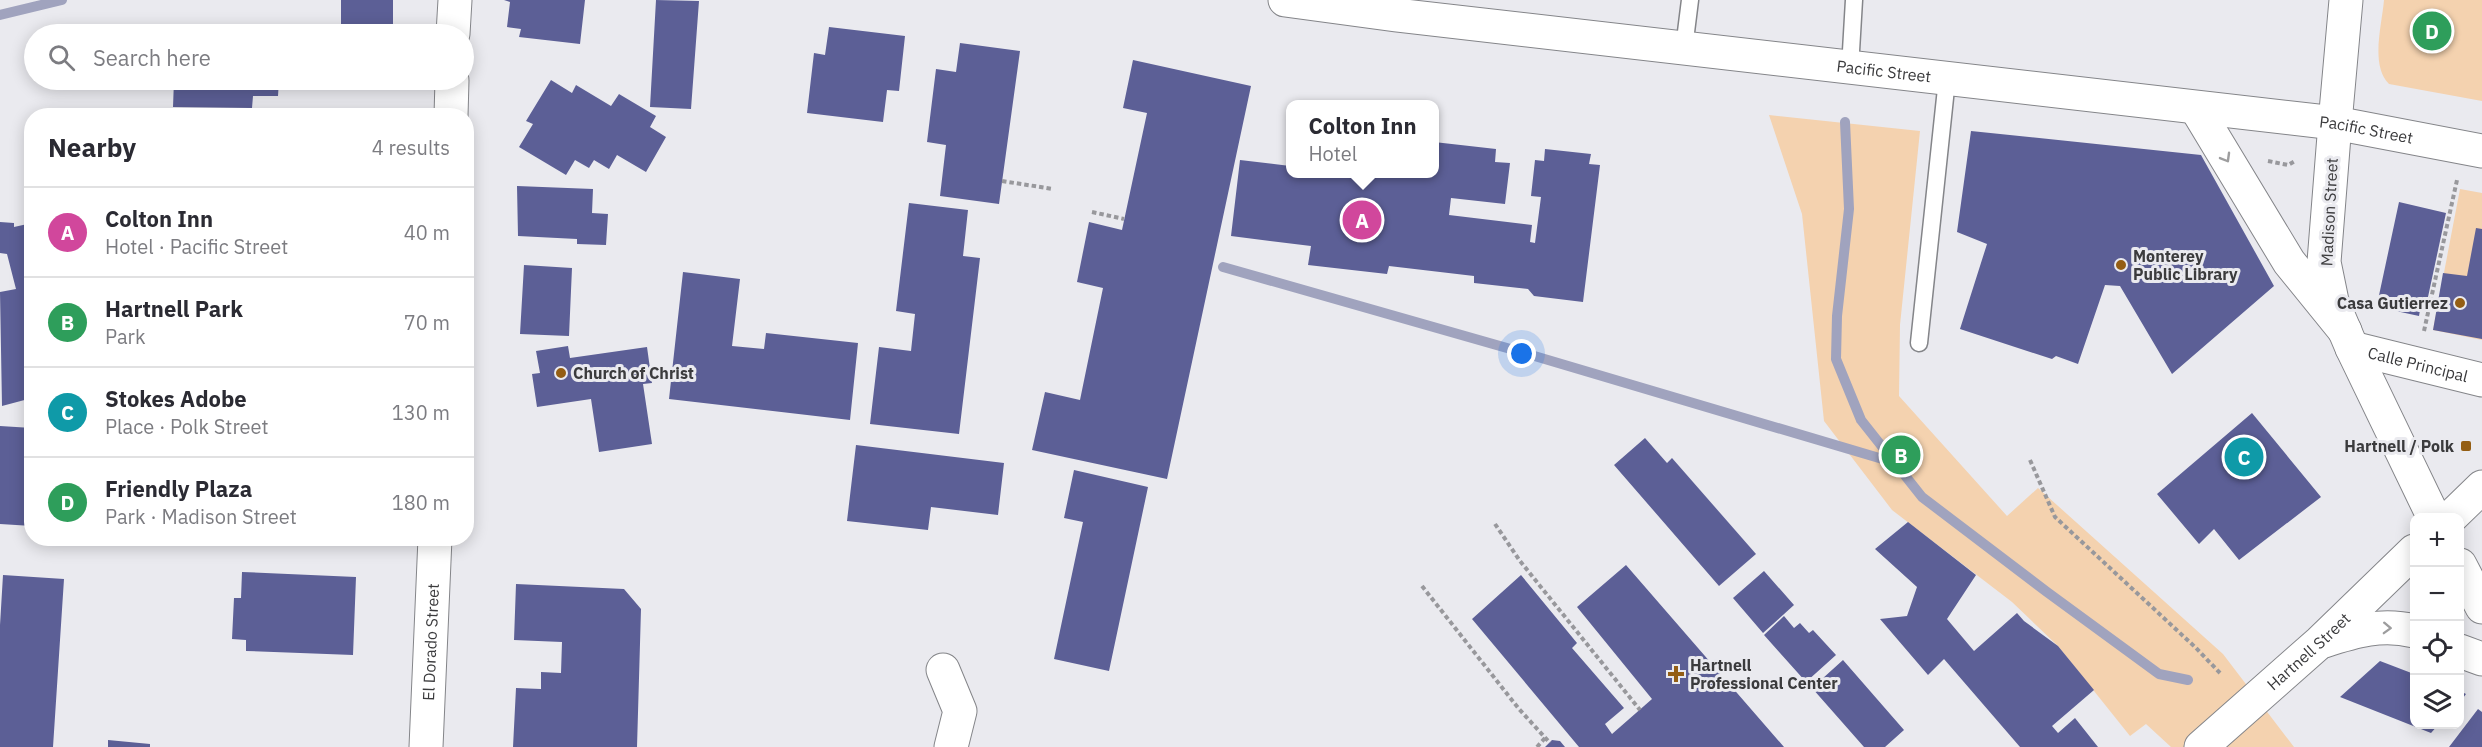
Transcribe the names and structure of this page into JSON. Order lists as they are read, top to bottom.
{
  "streets": {
    "street": [
      "Pacific Street",
      "Madison Street",
      "Calle Principal",
      "El Dorado Street",
      "Hartnell Street"
    ]
  },
  "crossings": [
    ["Pacific Street", "Madison Street"],
    ["Madison Street", "Calle Principal"]
  ],
  "places": {
    "other": ["Monterey Public Library", "Casa Gutierrez", "Church of Christ"],
    "transit": ["Hartnell / Polk"],
    "health": ["Hartnell Professional Center"]
  },
  "page": {
    "pins": [
      "D",
      "A",
      "B",
      "C"
    ],
    "search": "Search here",
    "popup": ["Colton Inn", "Hotel"],
    "heading": ["Nearby", "4 results"],
    "list": [
      {
        "mark": "A",
        "name": "Colton Inn",
        "note": "Hotel · Pacific Street",
        "value": "40 m"
      },
      {
        "mark": "B",
        "name": "Hartnell Park",
        "note": "Park",
        "value": "70 m"
      },
      {
        "mark": "C",
        "name": "Stokes Adobe",
        "note": "Place · Polk Street",
        "value": "130 m"
      },
      {
        "mark": "D",
        "name": "Friendly Plaza",
        "note": "Park · Madison Street",
        "value": "180 m"
      }
    ],
    "map_buttons": ["+", "−"]
  }
}
